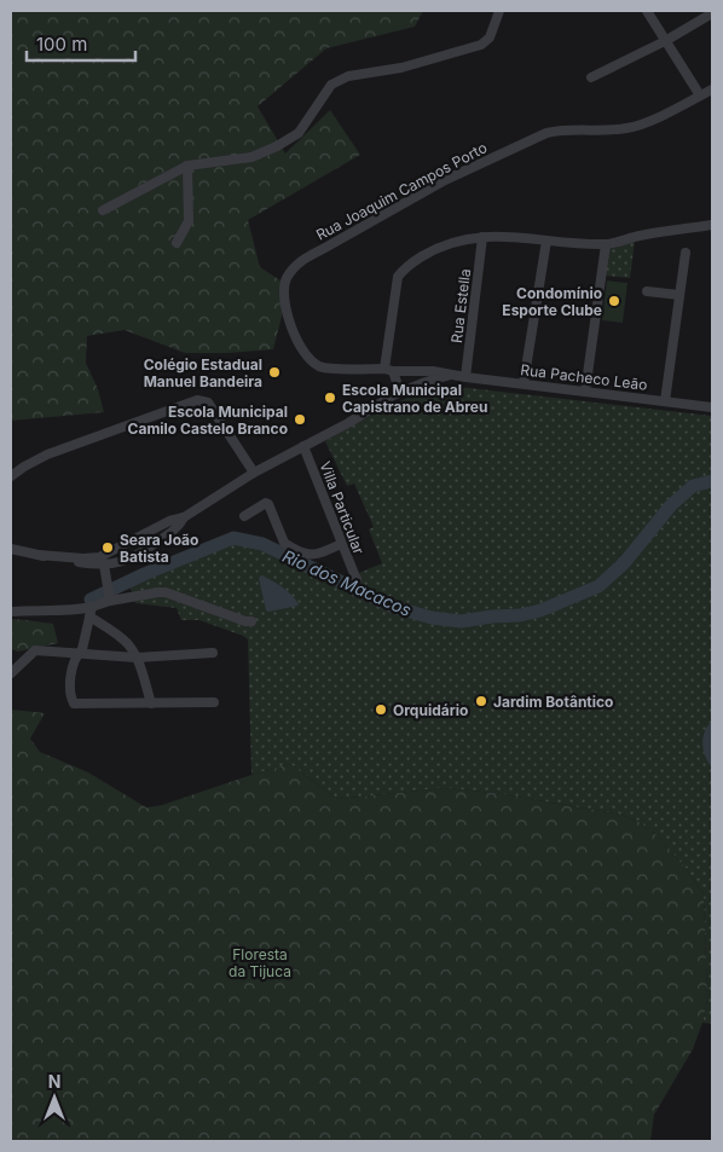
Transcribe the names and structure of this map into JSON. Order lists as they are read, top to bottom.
{
  "streets": {
    "street": [
      "Rua Joaquim Campos Porto",
      "Rua Estella",
      "Rua Pacheco Leão",
      "Villa Particular"
    ]
  },
  "crossings": [
    ["Rua Joaquim Campos Porto", "Rua Pacheco Leão"],
    ["Rua Estella", "Rua Pacheco Leão"]
  ],
  "water": ["Rio dos Macacos"],
  "parks": ["Floresta da Tijuca"],
  "places": [
    "Condomínio Esporte Clube",
    "Colégio Estadual Manuel Bandeira",
    "Escola Municipal Capistrano de Abreu",
    "Escola Municipal Camilo Castelo Branco",
    "Seara João Batista",
    "Jardim Botântico",
    "Orquidário"
  ],
  "scale_bar": "100 m",
  "north": "top"
}
